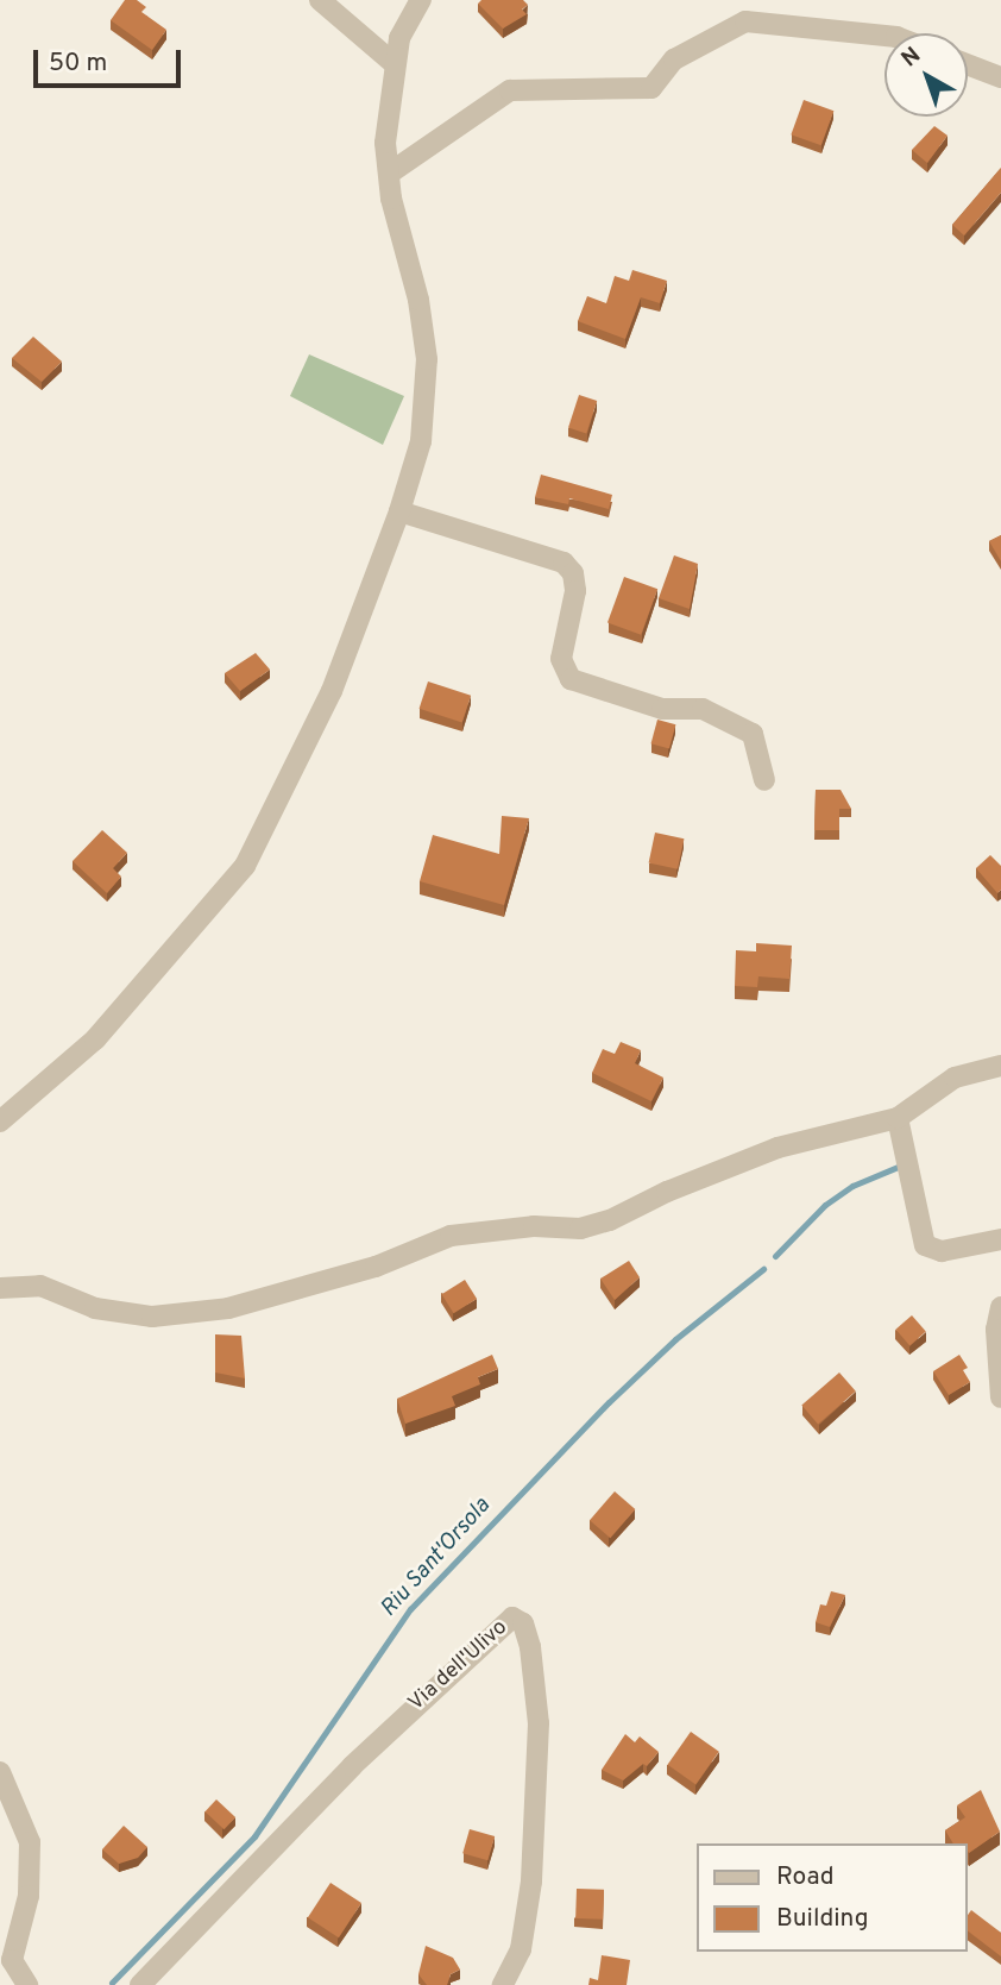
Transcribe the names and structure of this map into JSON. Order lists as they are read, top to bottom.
{
  "streets": {
    "street": ["Via dell'Ulivo"]
  },
  "water": ["Riu Sant'Orsola"],
  "legend": ["Road", "Building"],
  "scale_bar": "50 m",
  "north": "top left"
}
